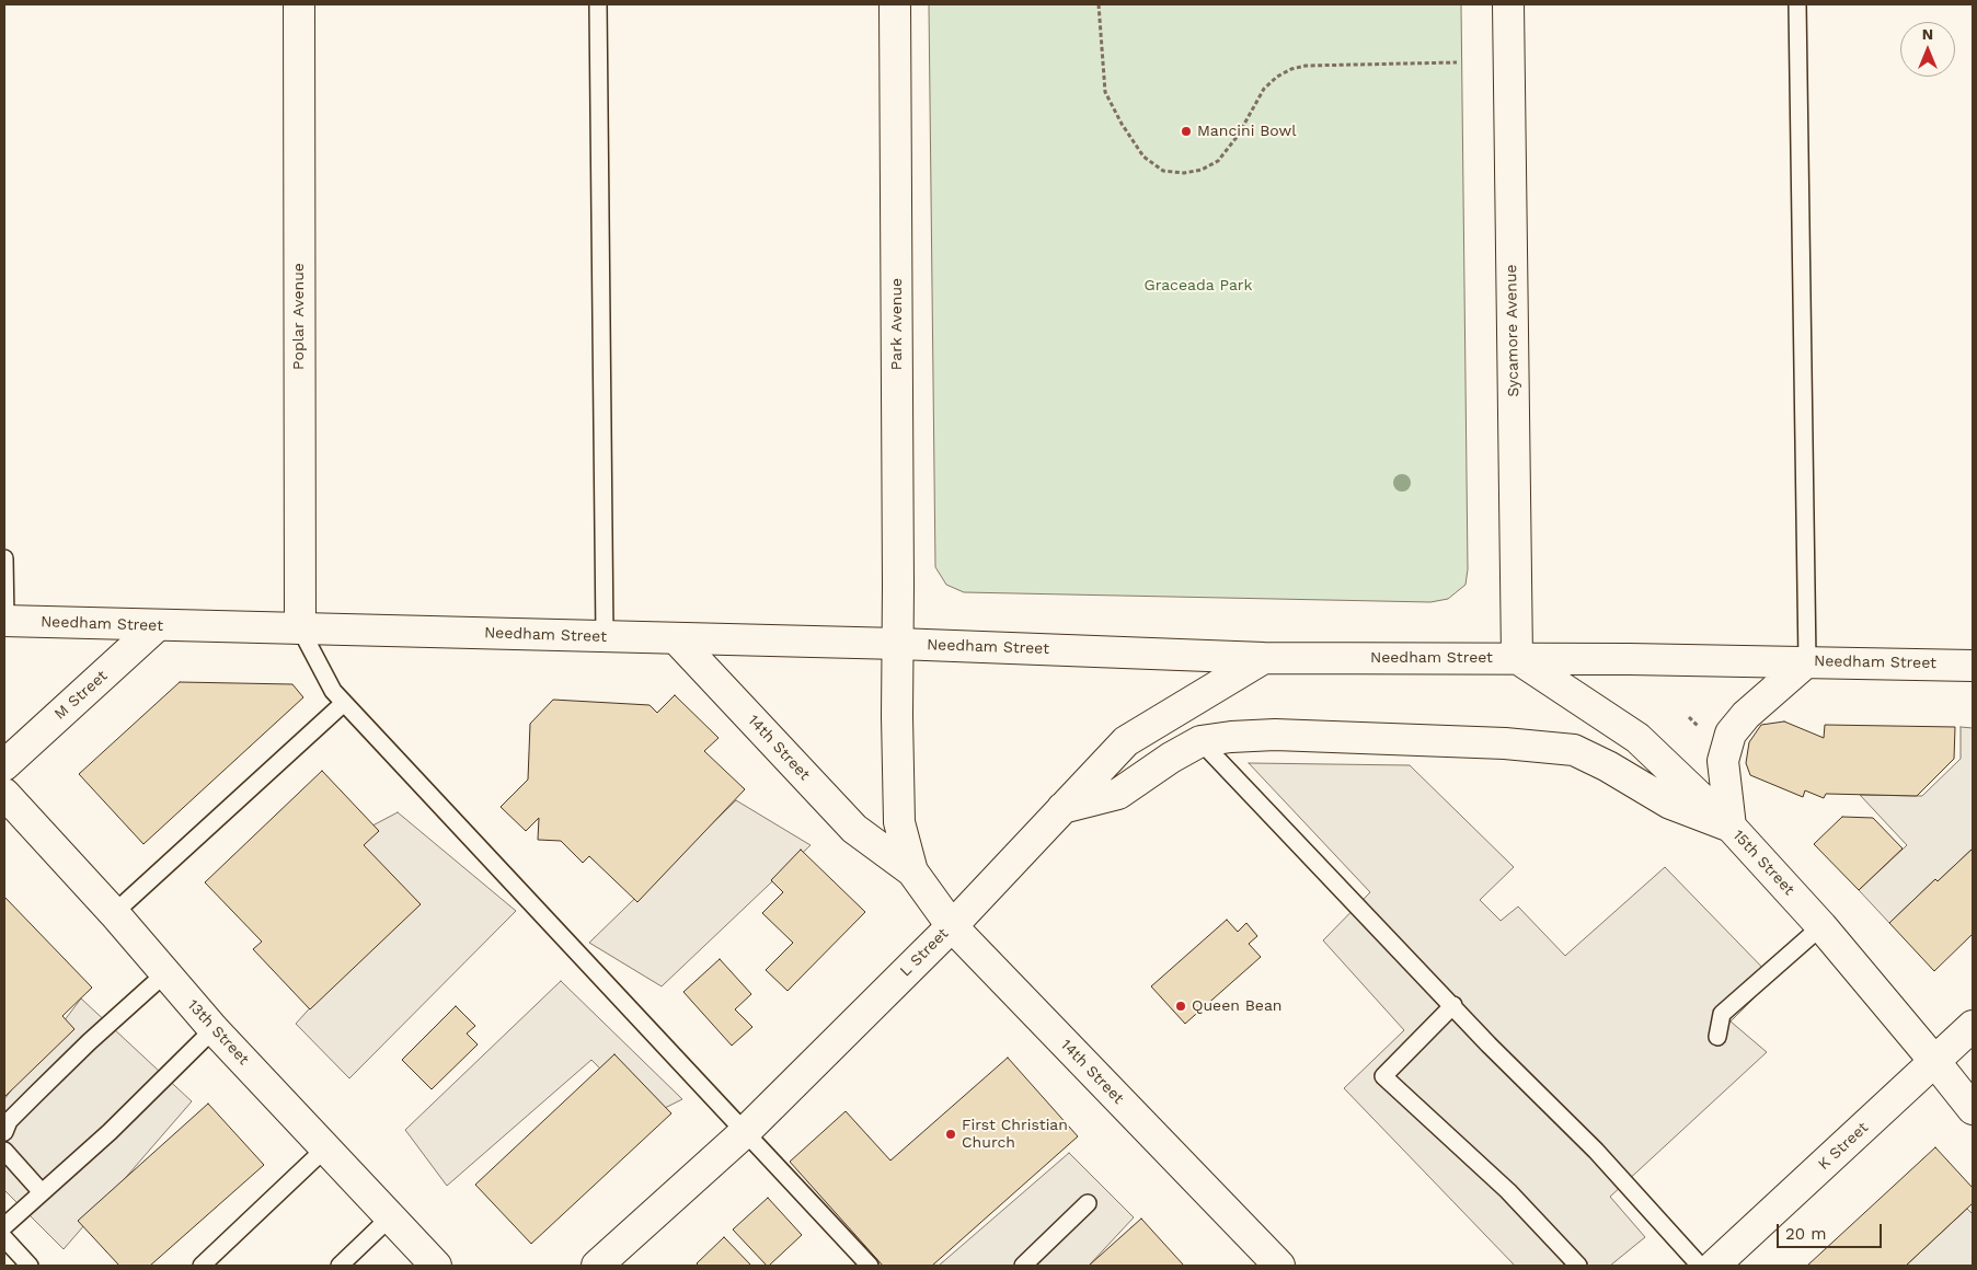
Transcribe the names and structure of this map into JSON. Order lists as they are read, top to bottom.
{
  "streets": {
    "main road": [
      "Poplar Avenue",
      "Park Avenue",
      "Sycamore Avenue",
      "Needham Street",
      "M Street",
      "14th Street",
      "15th Street",
      "L Street",
      "13th Street",
      "K Street"
    ]
  },
  "crossings": [
    ["Poplar Avenue", "Needham Street"],
    ["Park Avenue", "Needham Street"],
    ["Park Avenue", "14th Street"],
    ["Sycamore Avenue", "Needham Street"],
    ["Sycamore Avenue", "15th Street"],
    ["Needham Street", "M Street"],
    ["Needham Street", "14th Street"],
    ["Needham Street", "15th Street"],
    ["Needham Street", "L Street"],
    ["14th Street", "L Street"],
    ["15th Street", "K Street"]
  ],
  "parks": ["Graceada Park"],
  "places": ["Mancini Bowl", "Queen Bean", "First Christian Church"],
  "scale_bar": "20 m",
  "north": "top"
}
